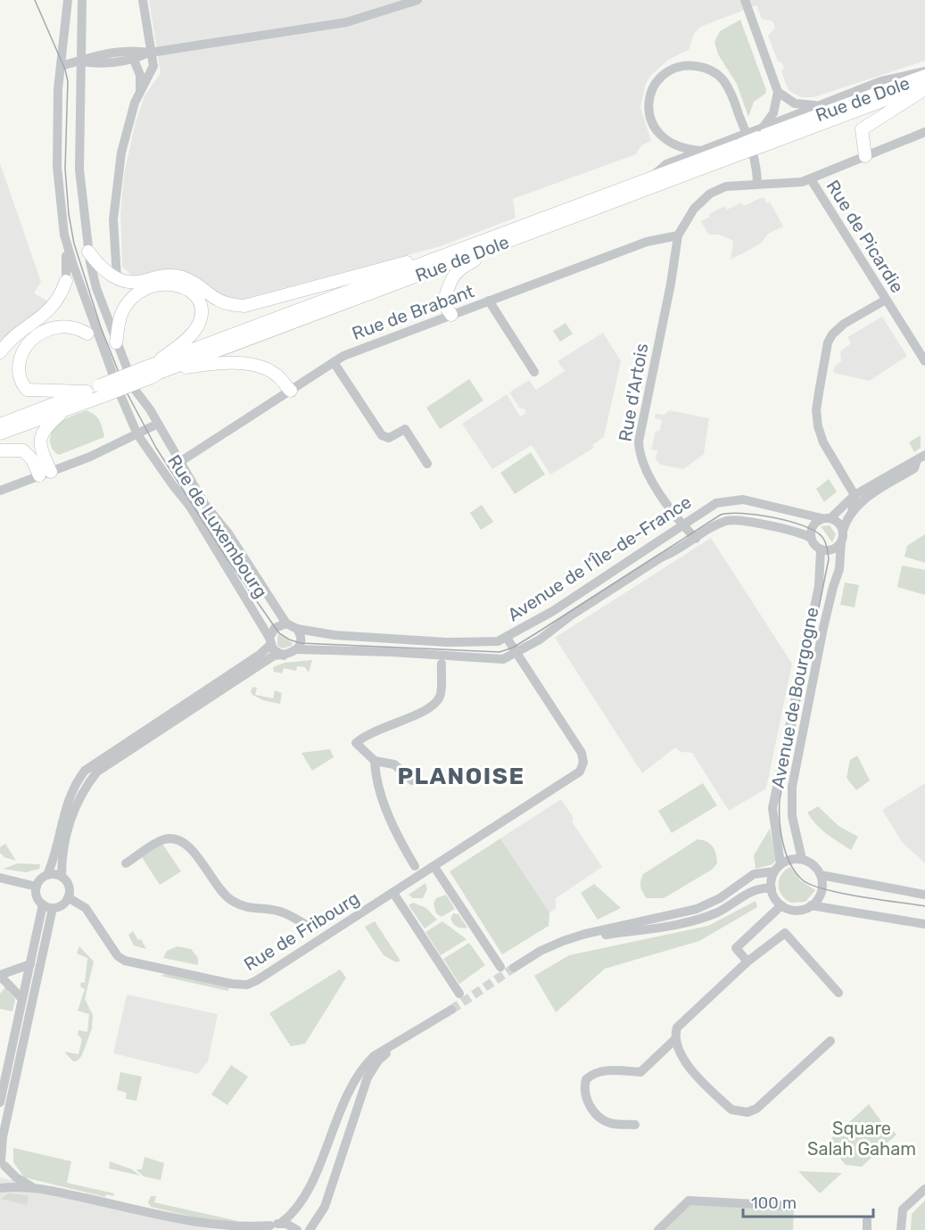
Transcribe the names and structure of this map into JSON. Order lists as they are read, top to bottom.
{
  "streets": {
    "main road": ["Rue de Dole"],
    "street": [
      "Rue de Picardie",
      "Rue de Brabant",
      "Rue d'Artois",
      "Rue de Luxembourg",
      "Avenue de l’Île-de-France",
      "Avenue de Bourgogne",
      "Rue de Fribourg"
    ]
  },
  "crossings": [
    ["Rue de Picardie", "Rue de Brabant"],
    ["Rue de Picardie", "Rue d'Artois"],
    ["Rue de Brabant", "Rue d'Artois"],
    ["Rue de Brabant", "Rue de Luxembourg"],
    ["Rue d'Artois", "Avenue de l’Île-de-France"],
    ["Rue de Luxembourg", "Avenue de l’Île-de-France"],
    ["Avenue de l’Île-de-France", "Avenue de Bourgogne"],
    ["Avenue de l’Île-de-France", "Rue de Fribourg"]
  ],
  "districts": ["PLANOISE"],
  "parks": ["Square Salah Gaham"],
  "scale_bar": "100 m"
}
